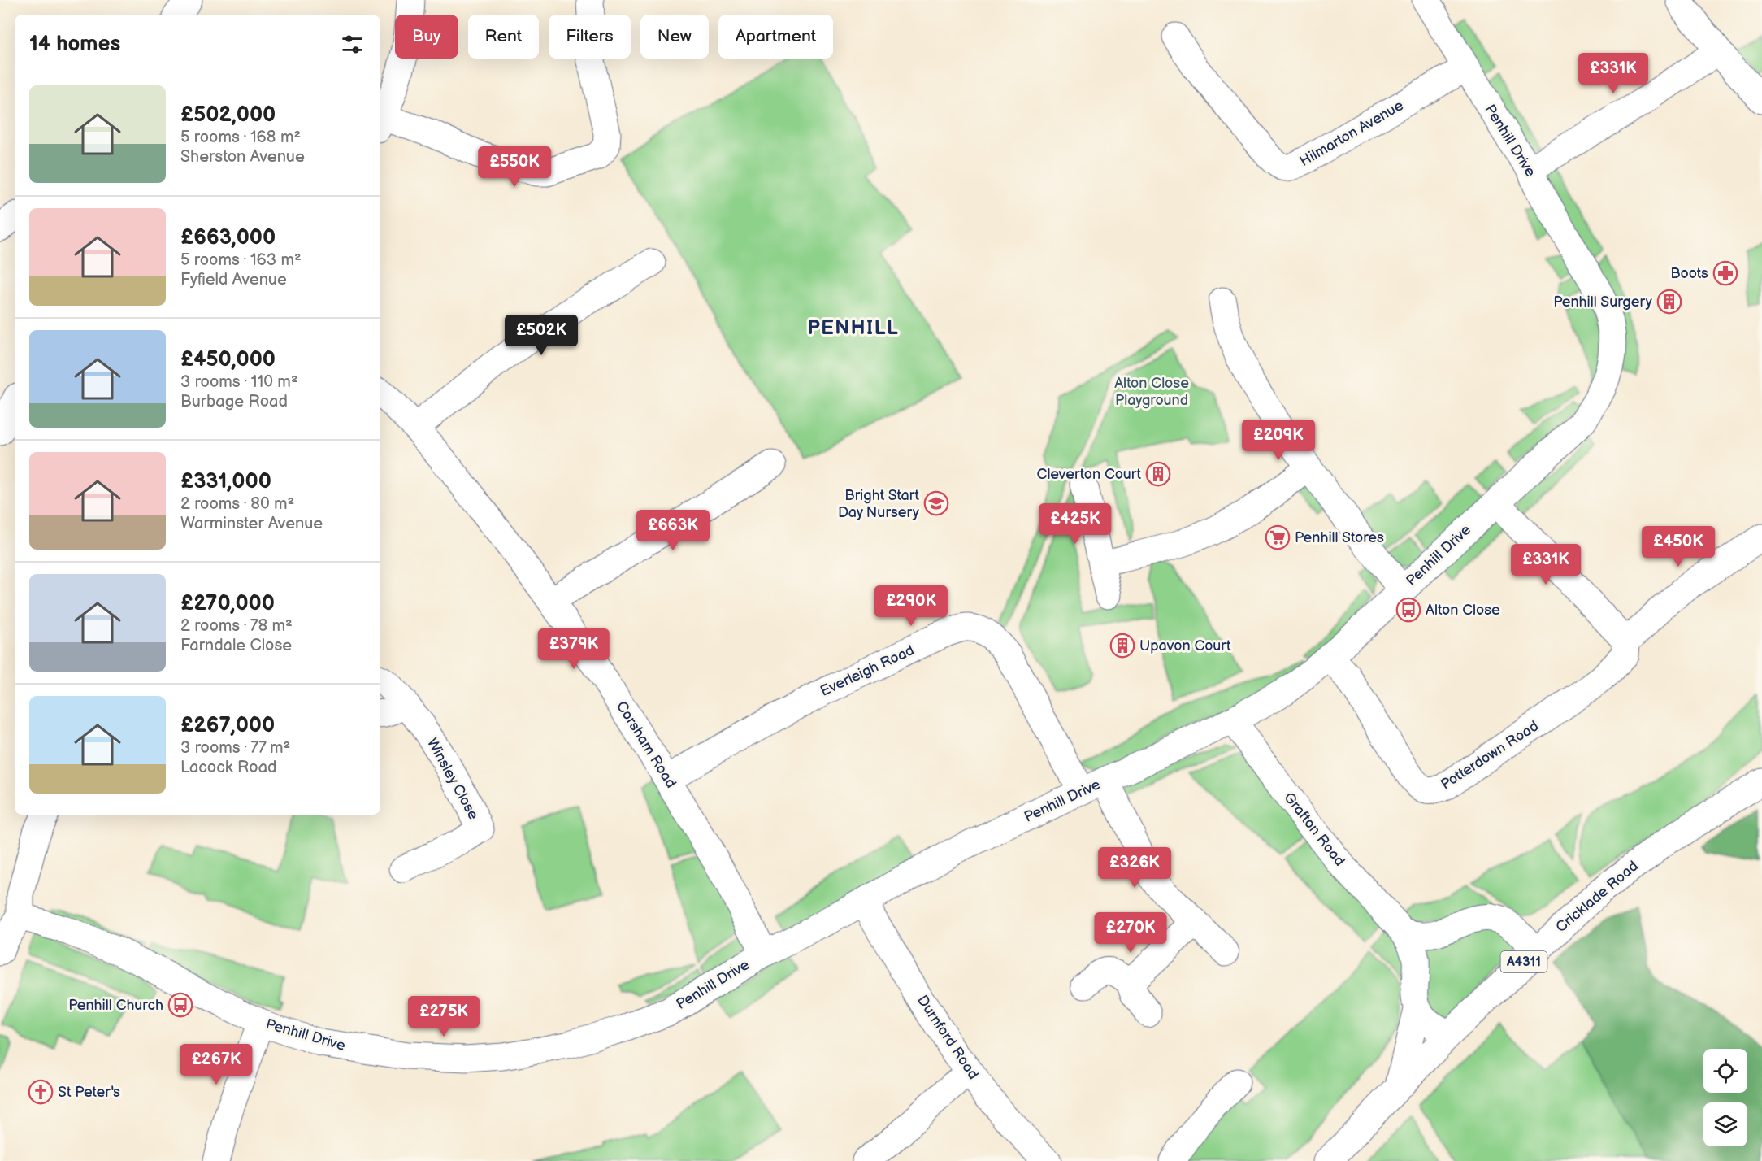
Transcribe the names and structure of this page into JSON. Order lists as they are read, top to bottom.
{
  "streets": {
    "street": [
      "Hilmarton Avenue",
      "Penhill Drive",
      "Everleigh Road",
      "Corsham Road",
      "Potterdown Road",
      "Winsley Close",
      "Grafton Road",
      "Cricklade Road",
      "A4311",
      "Durnford Road"
    ]
  },
  "crossings": [
    ["Hilmarton Avenue", "Penhill Drive"],
    ["Penhill Drive", "Everleigh Road"],
    ["Penhill Drive", "Corsham Road"],
    ["Penhill Drive", "Potterdown Road"],
    ["Penhill Drive", "Grafton Road"],
    ["Penhill Drive", "Durnford Road"],
    ["Everleigh Road", "Corsham Road"],
    ["Grafton Road", "Cricklade Road"]
  ],
  "districts": ["PENHILL"],
  "parks": ["Alton Close Playground"],
  "places": {
    "pharmacy": ["Boots"],
    "building": ["Penhill Surgery", "Cleverton Court", "Upavon Court"],
    "school or university": ["Bright Start Day Nursery"],
    "supermarket": ["Penhill Stores"],
    "bus stop": ["Alton Close", "Penhill Church"],
    "church": ["St Peter's"]
  },
  "page": {
    "chip": [
      "Buy",
      "Rent",
      "Filters",
      "New",
      "Apartment"
    ],
    "heading": "14 homes",
    "price": [
      "£331K",
      "£550K",
      "£502K",
      "£209K",
      "£425K",
      "£663K",
      "£450K",
      "£331K",
      "£290K",
      "£379K",
      "£326K",
      "£270K",
      "£275K",
      "£267K"
    ],
    "list": [
      {
        "name": "£502,000",
        "note": "5 rooms · 168 m² · Sherston Avenue"
      },
      {
        "name": "£663,000",
        "note": "5 rooms · 163 m² · Fyfield Avenue"
      },
      {
        "name": "£450,000",
        "note": "3 rooms · 110 m² · Burbage Road"
      },
      {
        "name": "£331,000",
        "note": "2 rooms · 80 m² · Warminster Avenue"
      },
      {
        "name": "£270,000",
        "note": "2 rooms · 78 m² · Farndale Close"
      },
      {
        "name": "£267,000",
        "note": "3 rooms · 77 m² · Lacock Road"
      }
    ]
  }
}
